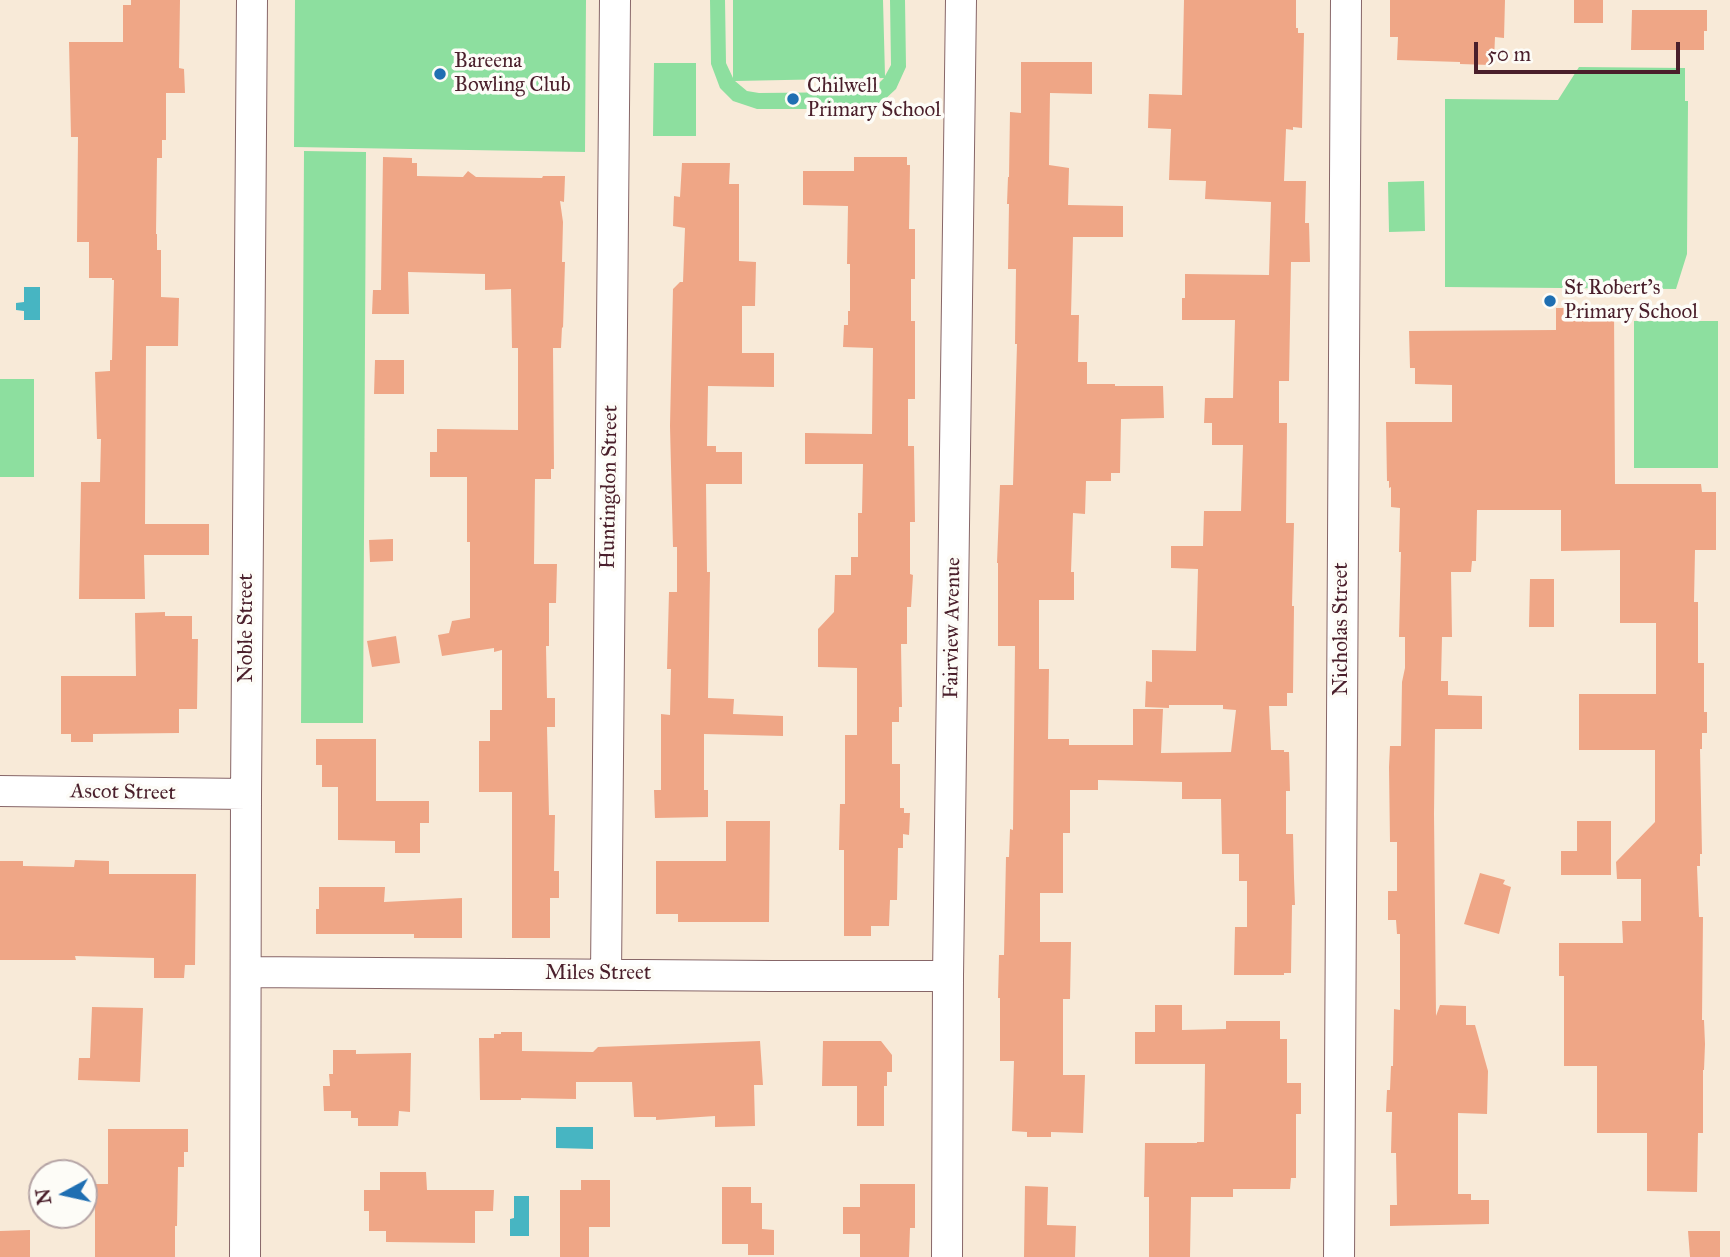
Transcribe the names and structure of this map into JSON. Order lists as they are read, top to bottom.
{
  "streets": {
    "street": [
      "Huntingdon Street",
      "Noble Street",
      "Fairview Avenue",
      "Nicholas Street",
      "Ascot Street",
      "Miles Street"
    ]
  },
  "crossings": [
    ["Huntingdon Street", "Miles Street"],
    ["Noble Street", "Ascot Street"],
    ["Noble Street", "Miles Street"],
    ["Fairview Avenue", "Miles Street"]
  ],
  "places": ["Bareena Bowling Club", "Chilwell Primary School", "St Robert's Primary School"],
  "scale_bar": "50 m",
  "north": "left"
}
